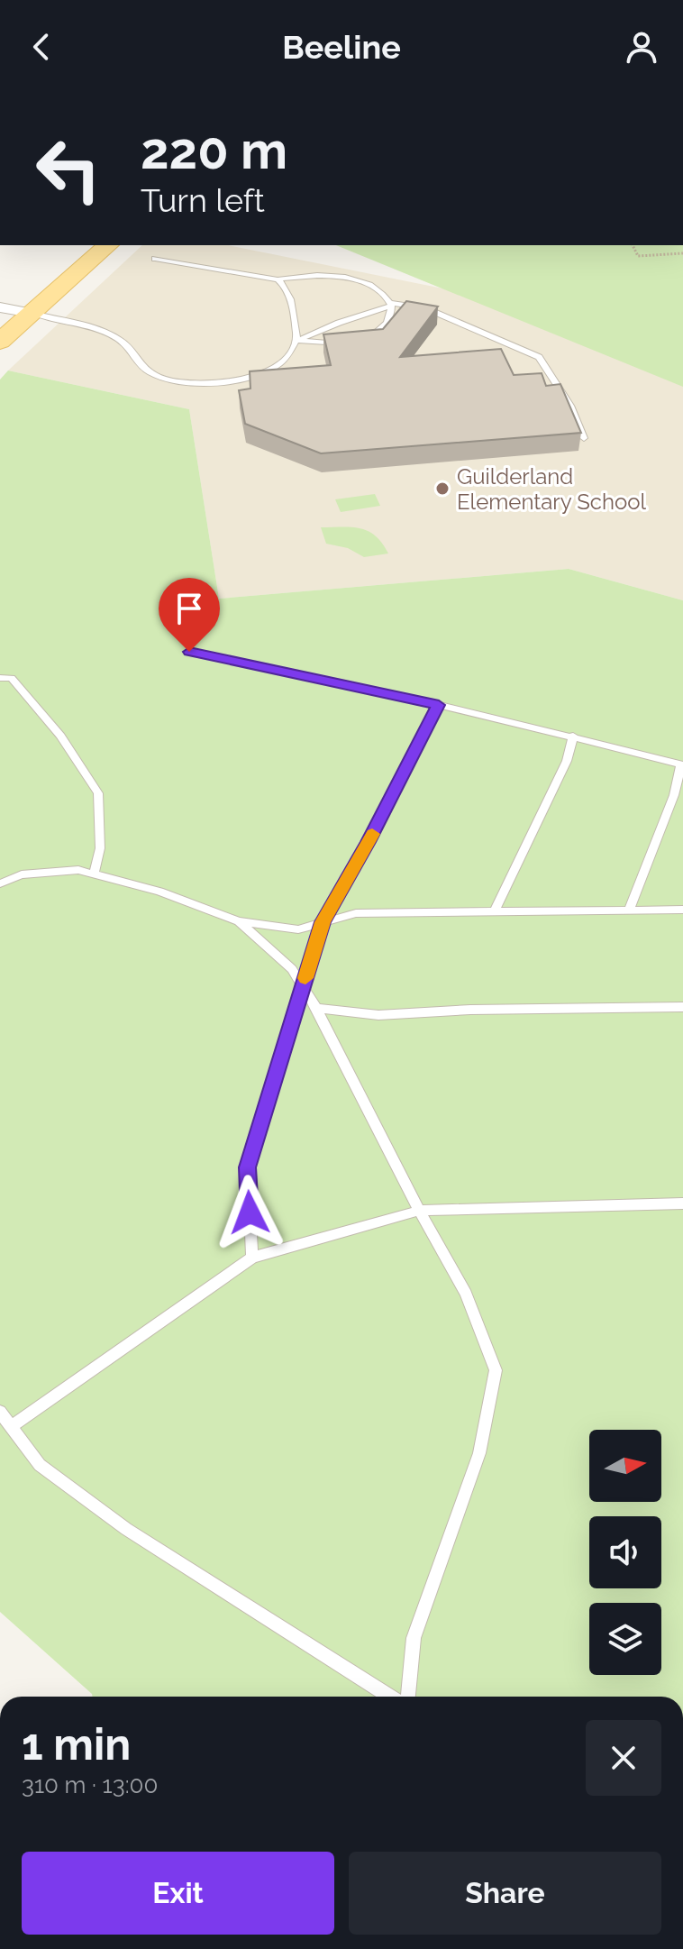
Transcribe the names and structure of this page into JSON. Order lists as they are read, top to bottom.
{
  "places": ["Guilderland Elementary School"],
  "north": "right",
  "page": {
    "header": "Beeline",
    "turn": ["220 m", "Turn left"],
    "heading": ["1 min", "310 m · 13:00"],
    "buttons": ["Exit", "Share"]
  }
}
